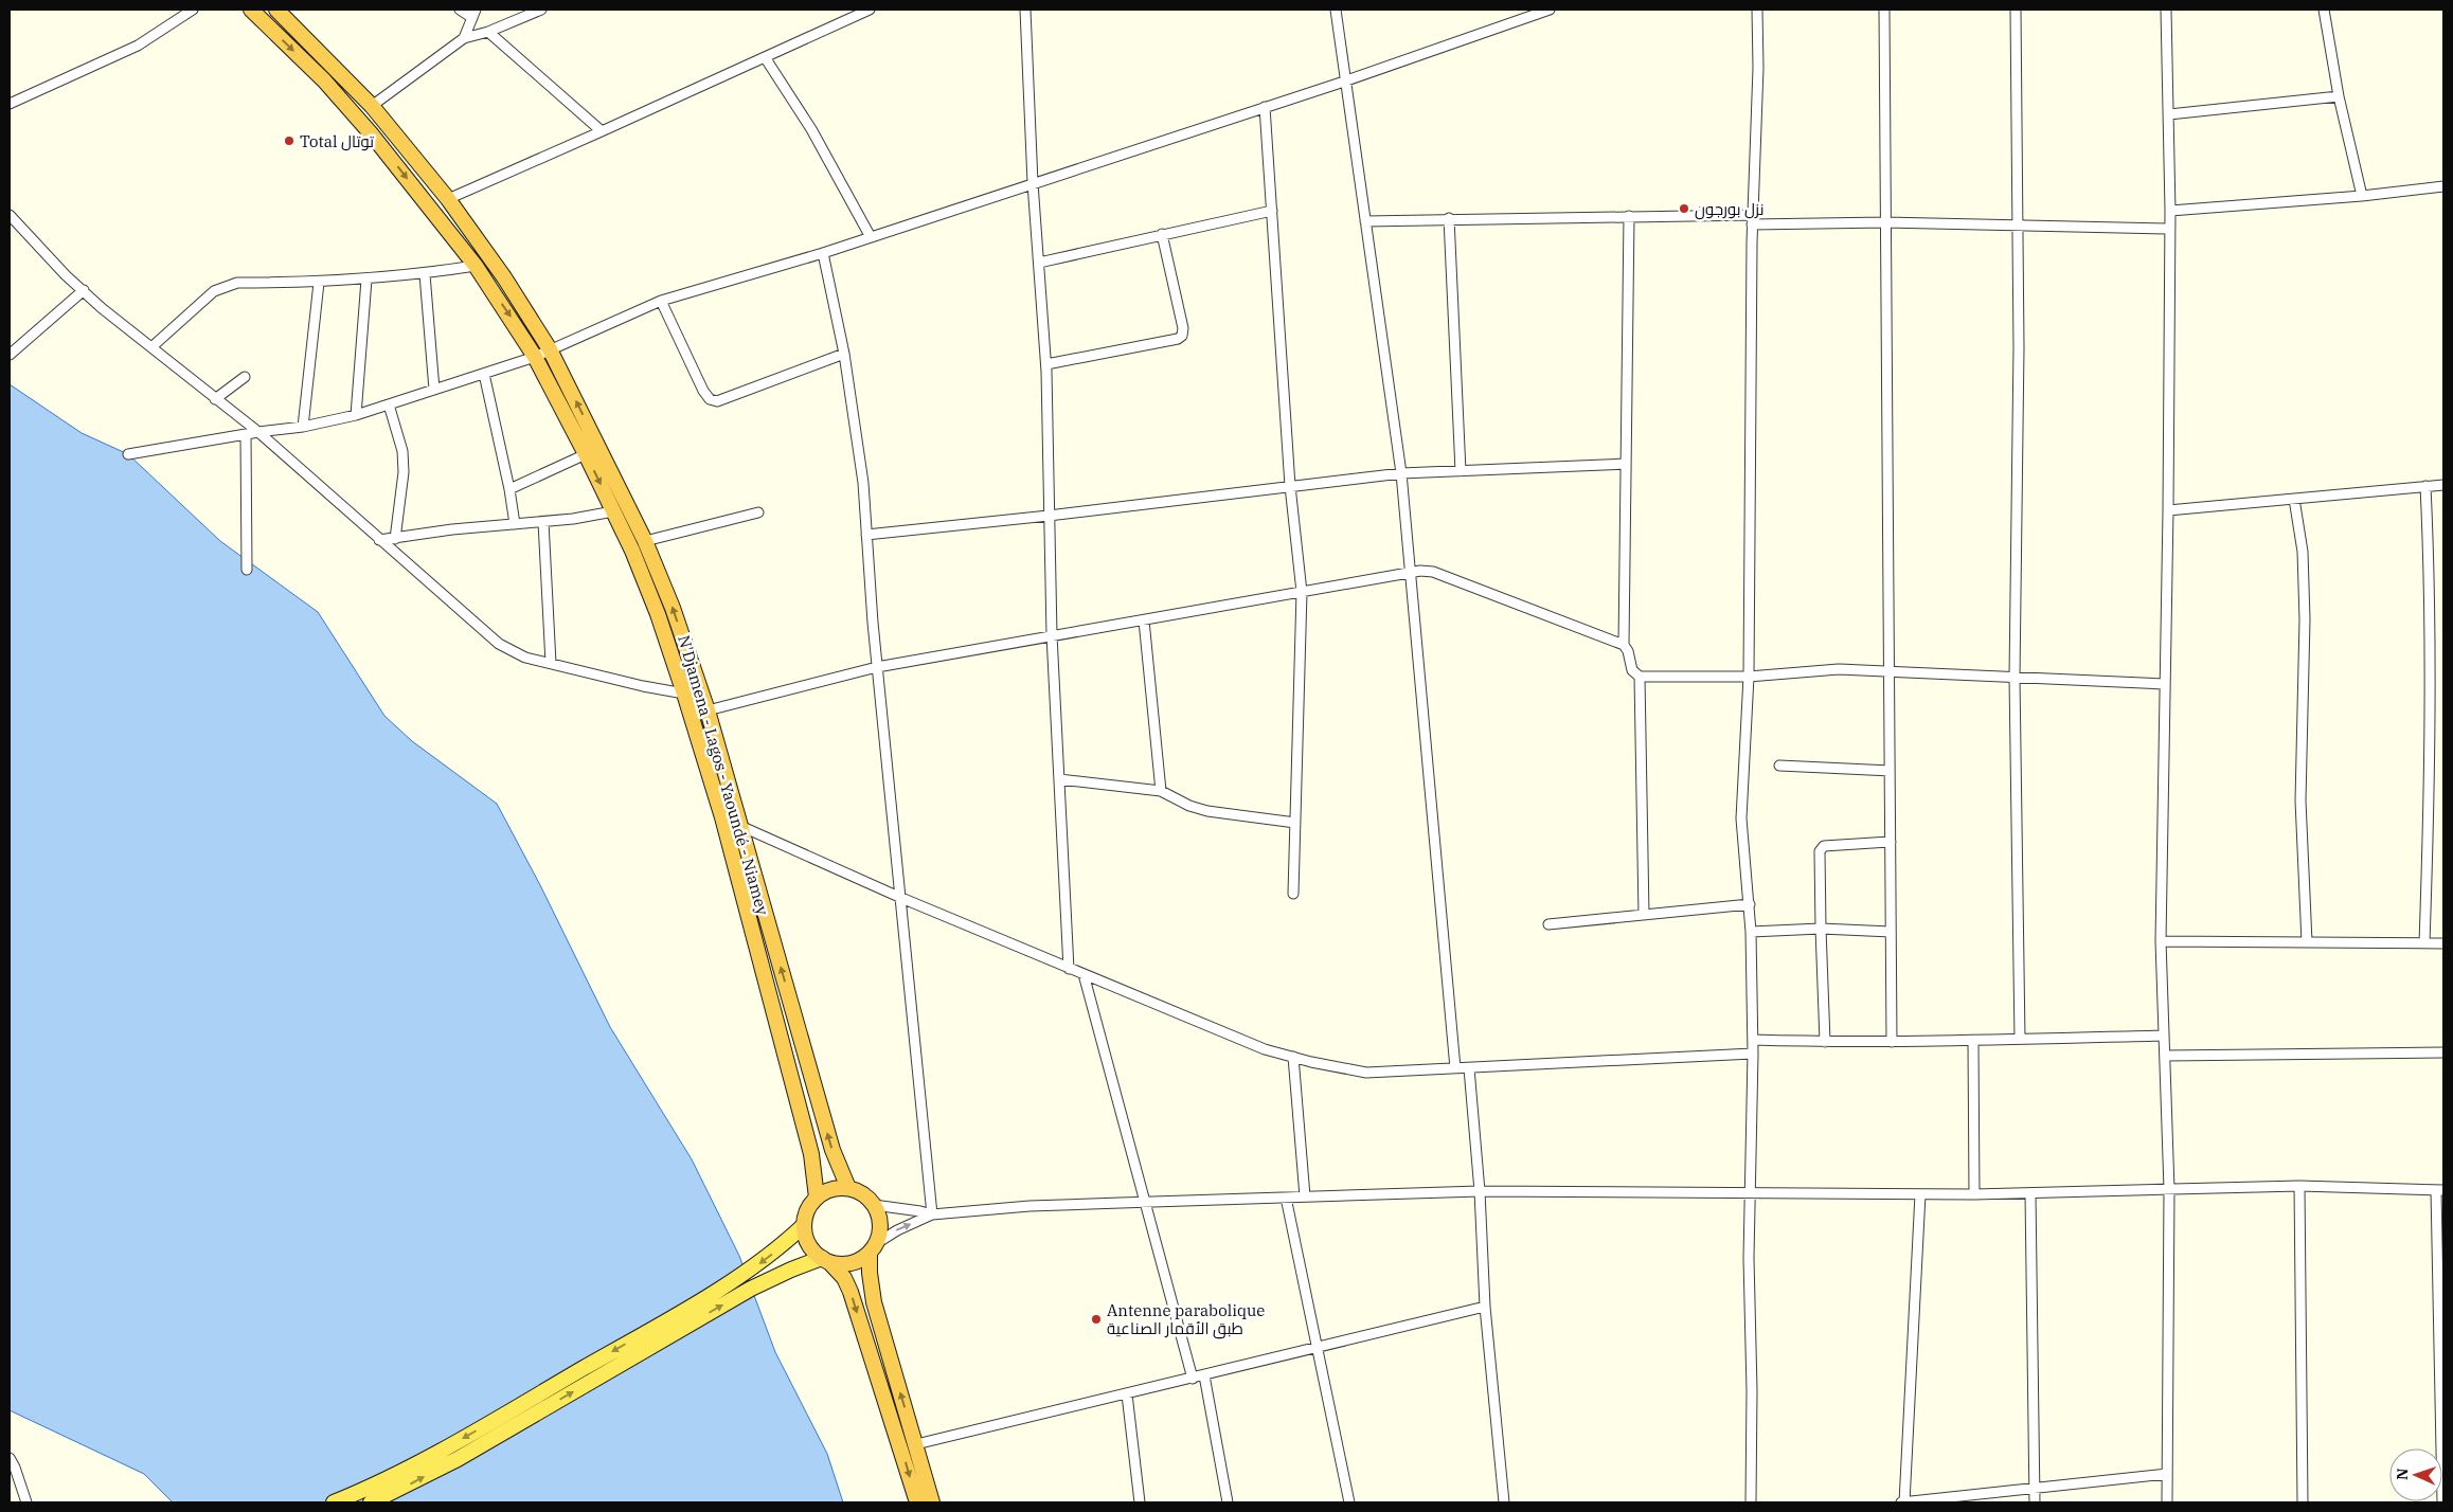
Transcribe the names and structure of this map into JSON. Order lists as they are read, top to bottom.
{
  "streets": {
    "highway": ["N'Djamena - Lagos - Yaoundé - Niamey"]
  },
  "places": ["Total توتال", "نزل بورجون", "Antenne parabolique طبق الأقمار الصناعية"],
  "north": "left"
}
